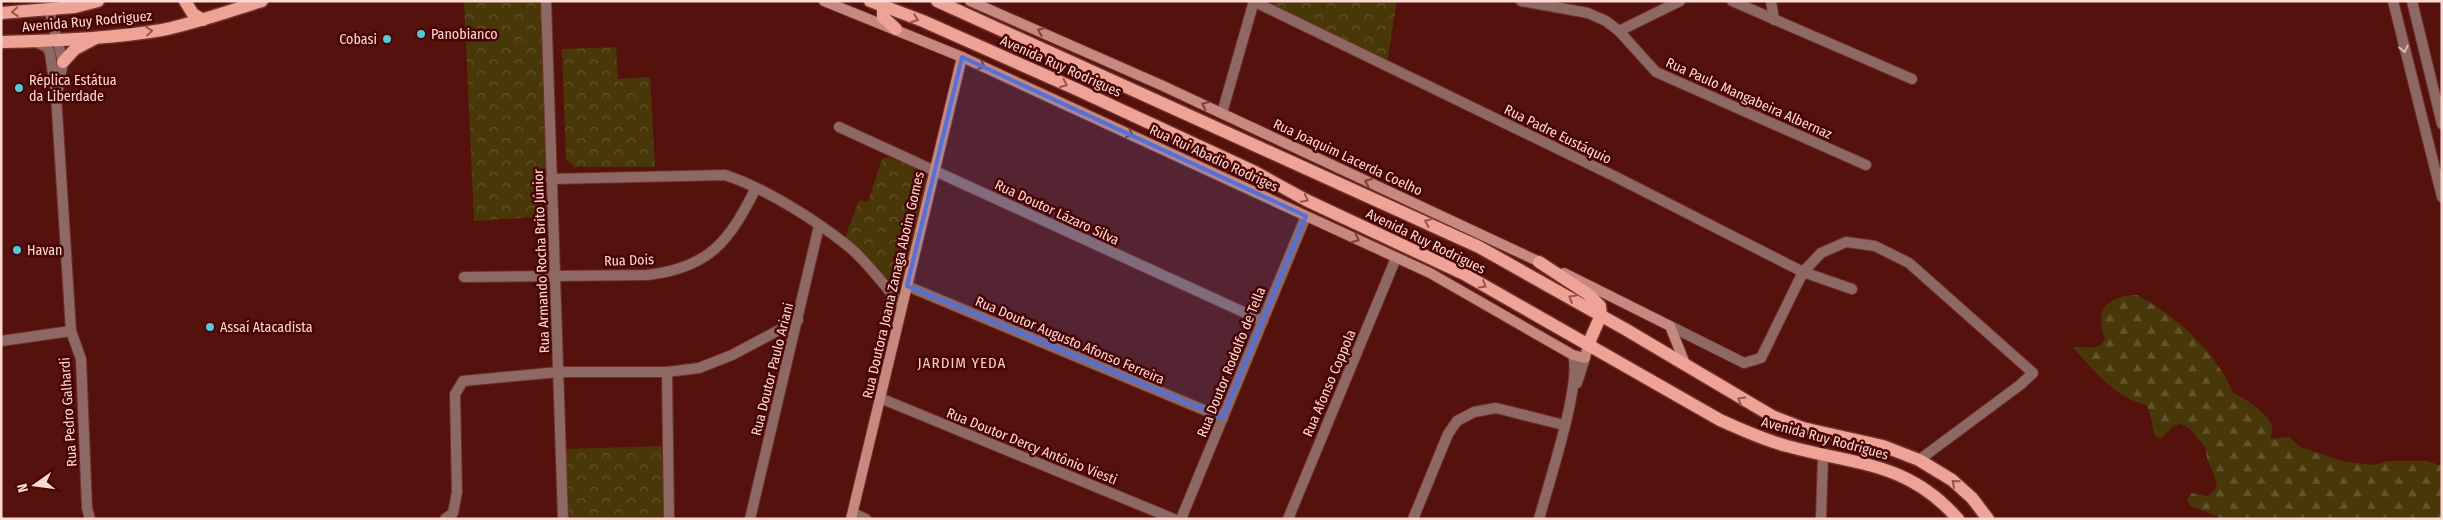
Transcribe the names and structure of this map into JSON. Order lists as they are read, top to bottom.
{
  "streets": {
    "main road": ["Avenida Ruy Rodriguez", "Avenida Ruy Rodrigues"],
    "street": [
      "Rua Paulo Mangabeira Albernaz",
      "Rua Padre Eustáquio",
      "Rua Joaquim Lacerda Coelho",
      "Rua Rui Abadio Rodriges",
      "Rua Doutor Lázaro Silva",
      "Rua Dois",
      "Rua Armando Rocha Brito Júnior",
      "Rua Doutora Joana Zanaga Aboim Gomes",
      "Rua Doutor Augusto Afonso Ferreira",
      "Rua Doutor Rodolfo de Tella",
      "Rua Doutor Paulo Ariani",
      "Rua Afonso Coppola",
      "Rua Pedro Galhardi",
      "Rua Doutor Dercy Antônio Viesti"
    ]
  },
  "crossings": [
    ["Avenida Ruy Rodriguez", "Rua Pedro Galhardi"],
    ["Rua Rui Abadio Rodriges", "Rua Doutora Joana Zanaga Aboim Gomes"],
    ["Rua Rui Abadio Rodriges", "Rua Doutor Rodolfo de Tella"],
    ["Rua Rui Abadio Rodriges", "Rua Afonso Coppola"],
    ["Rua Doutor Lázaro Silva", "Rua Doutora Joana Zanaga Aboim Gomes"],
    ["Rua Doutor Lázaro Silva", "Rua Doutor Rodolfo de Tella"],
    ["Rua Dois", "Rua Armando Rocha Brito Júnior"],
    ["Rua Doutora Joana Zanaga Aboim Gomes", "Rua Doutor Augusto Afonso Ferreira"],
    ["Rua Doutora Joana Zanaga Aboim Gomes", "Rua Doutor Dercy Antônio Viesti"],
    ["Rua Doutor Augusto Afonso Ferreira", "Rua Doutor Rodolfo de Tella"]
  ],
  "one_way": ["Avenida Ruy Rodriguez", "Rua Joaquim Lacerda Coelho", "Rua Rui Abadio Rodriges"],
  "districts": ["JARDIM YEDA"],
  "places": [
    "Panobianco",
    "Cobasi",
    "Réplica Estátua da Liberdade",
    "Havan",
    "Assaí Atacadista"
  ],
  "north": "left"
}
